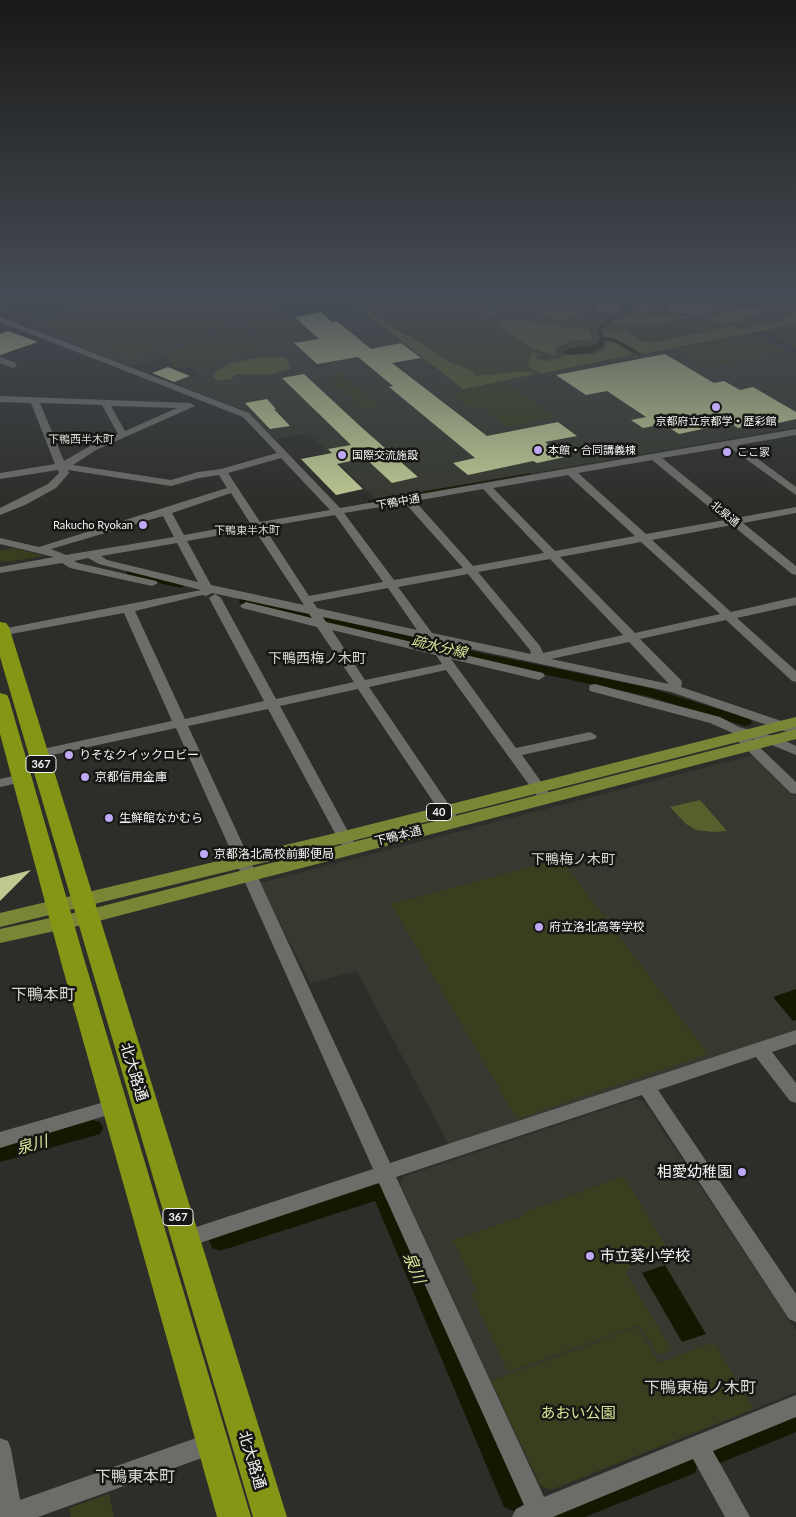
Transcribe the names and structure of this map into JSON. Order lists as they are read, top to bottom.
{
  "streets": {
    "highway": ["367", "北大路通"],
    "main road": ["40", "下鴨本通"],
    "street": ["下鴨中通", "北泉通"]
  },
  "crossings": [
    ["下鴨中通", "北泉通"],
    ["下鴨本通", "北大路通"]
  ],
  "districts": [
    "下鴨西半木町",
    "下鴨東半木町",
    "下鴨西梅ノ木町",
    "下鴨梅ノ木町",
    "下鴨本町",
    "下鴨東梅ノ木町",
    "下鴨東本町"
  ],
  "water": ["疏水分線", "泉川"],
  "parks": ["あおい公園"],
  "places": [
    "京都府立京都学・歴彩館",
    "本館・合同講義棟",
    "ここ家",
    "国際交流施設",
    "Rakucho Ryokan",
    "りそなクイックロビー",
    "京都信用金庫",
    "生鮮館なかむら",
    "京都洛北高校前郵便局",
    "府立洛北高等学校",
    "相愛幼稚園",
    "市立葵小学校"
  ]
}
